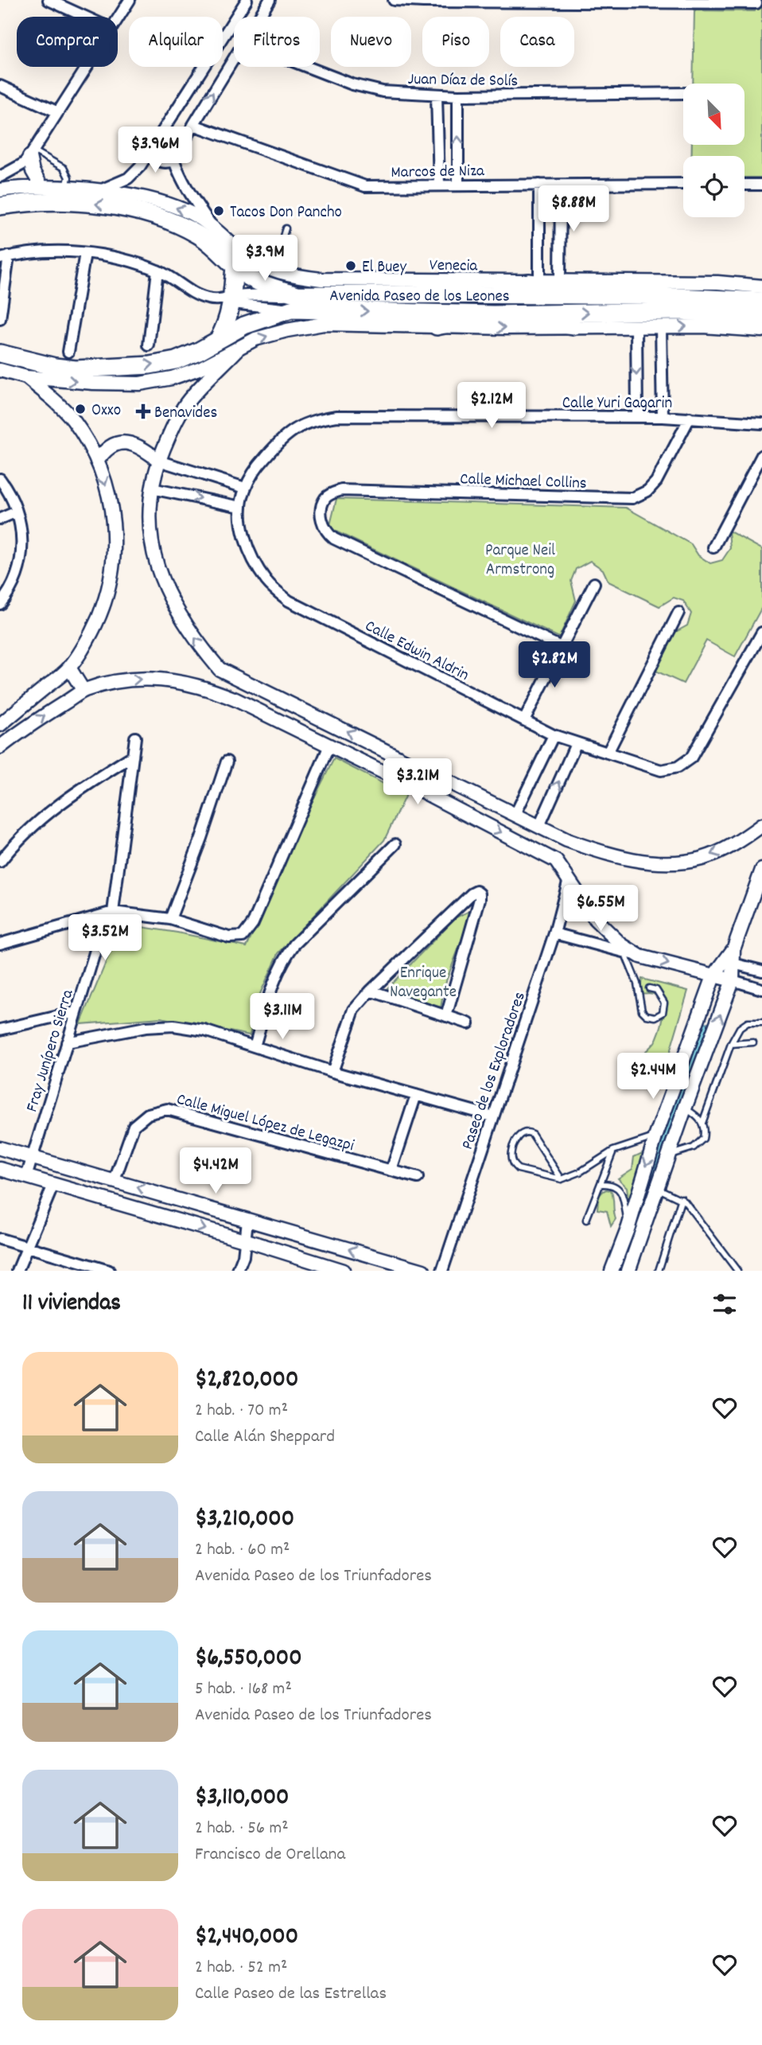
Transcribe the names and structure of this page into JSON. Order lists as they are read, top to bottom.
{
  "streets": {
    "main road": ["Avenida Paseo de los Leones"],
    "street": [
      "Juan Díaz de Solís",
      "Marcos de Niza",
      "Venecia",
      "Calle Yuri Gagarin",
      "Calle Michael Collins",
      "Calle Edwin Aldrin",
      "Fray Junípero Sierra",
      "Paseo de los Exploradores",
      "Calle Miguel López de Legazpi"
    ]
  },
  "crossings": [
    ["Calle Yuri Gagarin", "Calle Michael Collins"],
    ["Calle Yuri Gagarin", "Calle Edwin Aldrin"]
  ],
  "parks": ["Parque Neil Armstrong", "Enrique Navegante"],
  "places": {
    "other": ["Tacos Don Pancho", "El Buey", "Oxxo"],
    "health": ["Benavides"]
  },
  "north": "bottom right",
  "page": {
    "chip": [
      "Comprar",
      "Alquilar",
      "Filtros",
      "Nuevo",
      "Piso",
      "Casa"
    ],
    "price": [
      "$3.96M",
      "$8.88M",
      "$3.9M",
      "$2.12M",
      "$2.82M",
      "$3.21M",
      "$6.55M",
      "$3.52M",
      "$3.11M",
      "$2.44M",
      "$4.42M"
    ],
    "heading": "11 viviendas",
    "list": [
      {
        "name": "$2,820,000",
        "note": "2 hab. · 70 m² · Calle Alán Sheppard"
      },
      {
        "name": "$3,210,000",
        "note": "2 hab. · 60 m² · Avenida Paseo de los Triunfadores"
      },
      {
        "name": "$6,550,000",
        "note": "5 hab. · 168 m² · Avenida Paseo de los Triunfadores"
      },
      {
        "name": "$3,110,000",
        "note": "2 hab. · 56 m² · Francisco de Orellana"
      },
      {
        "name": "$2,440,000",
        "note": "2 hab. · 52 m² · Calle Paseo de las Estrellas"
      }
    ]
  }
}
